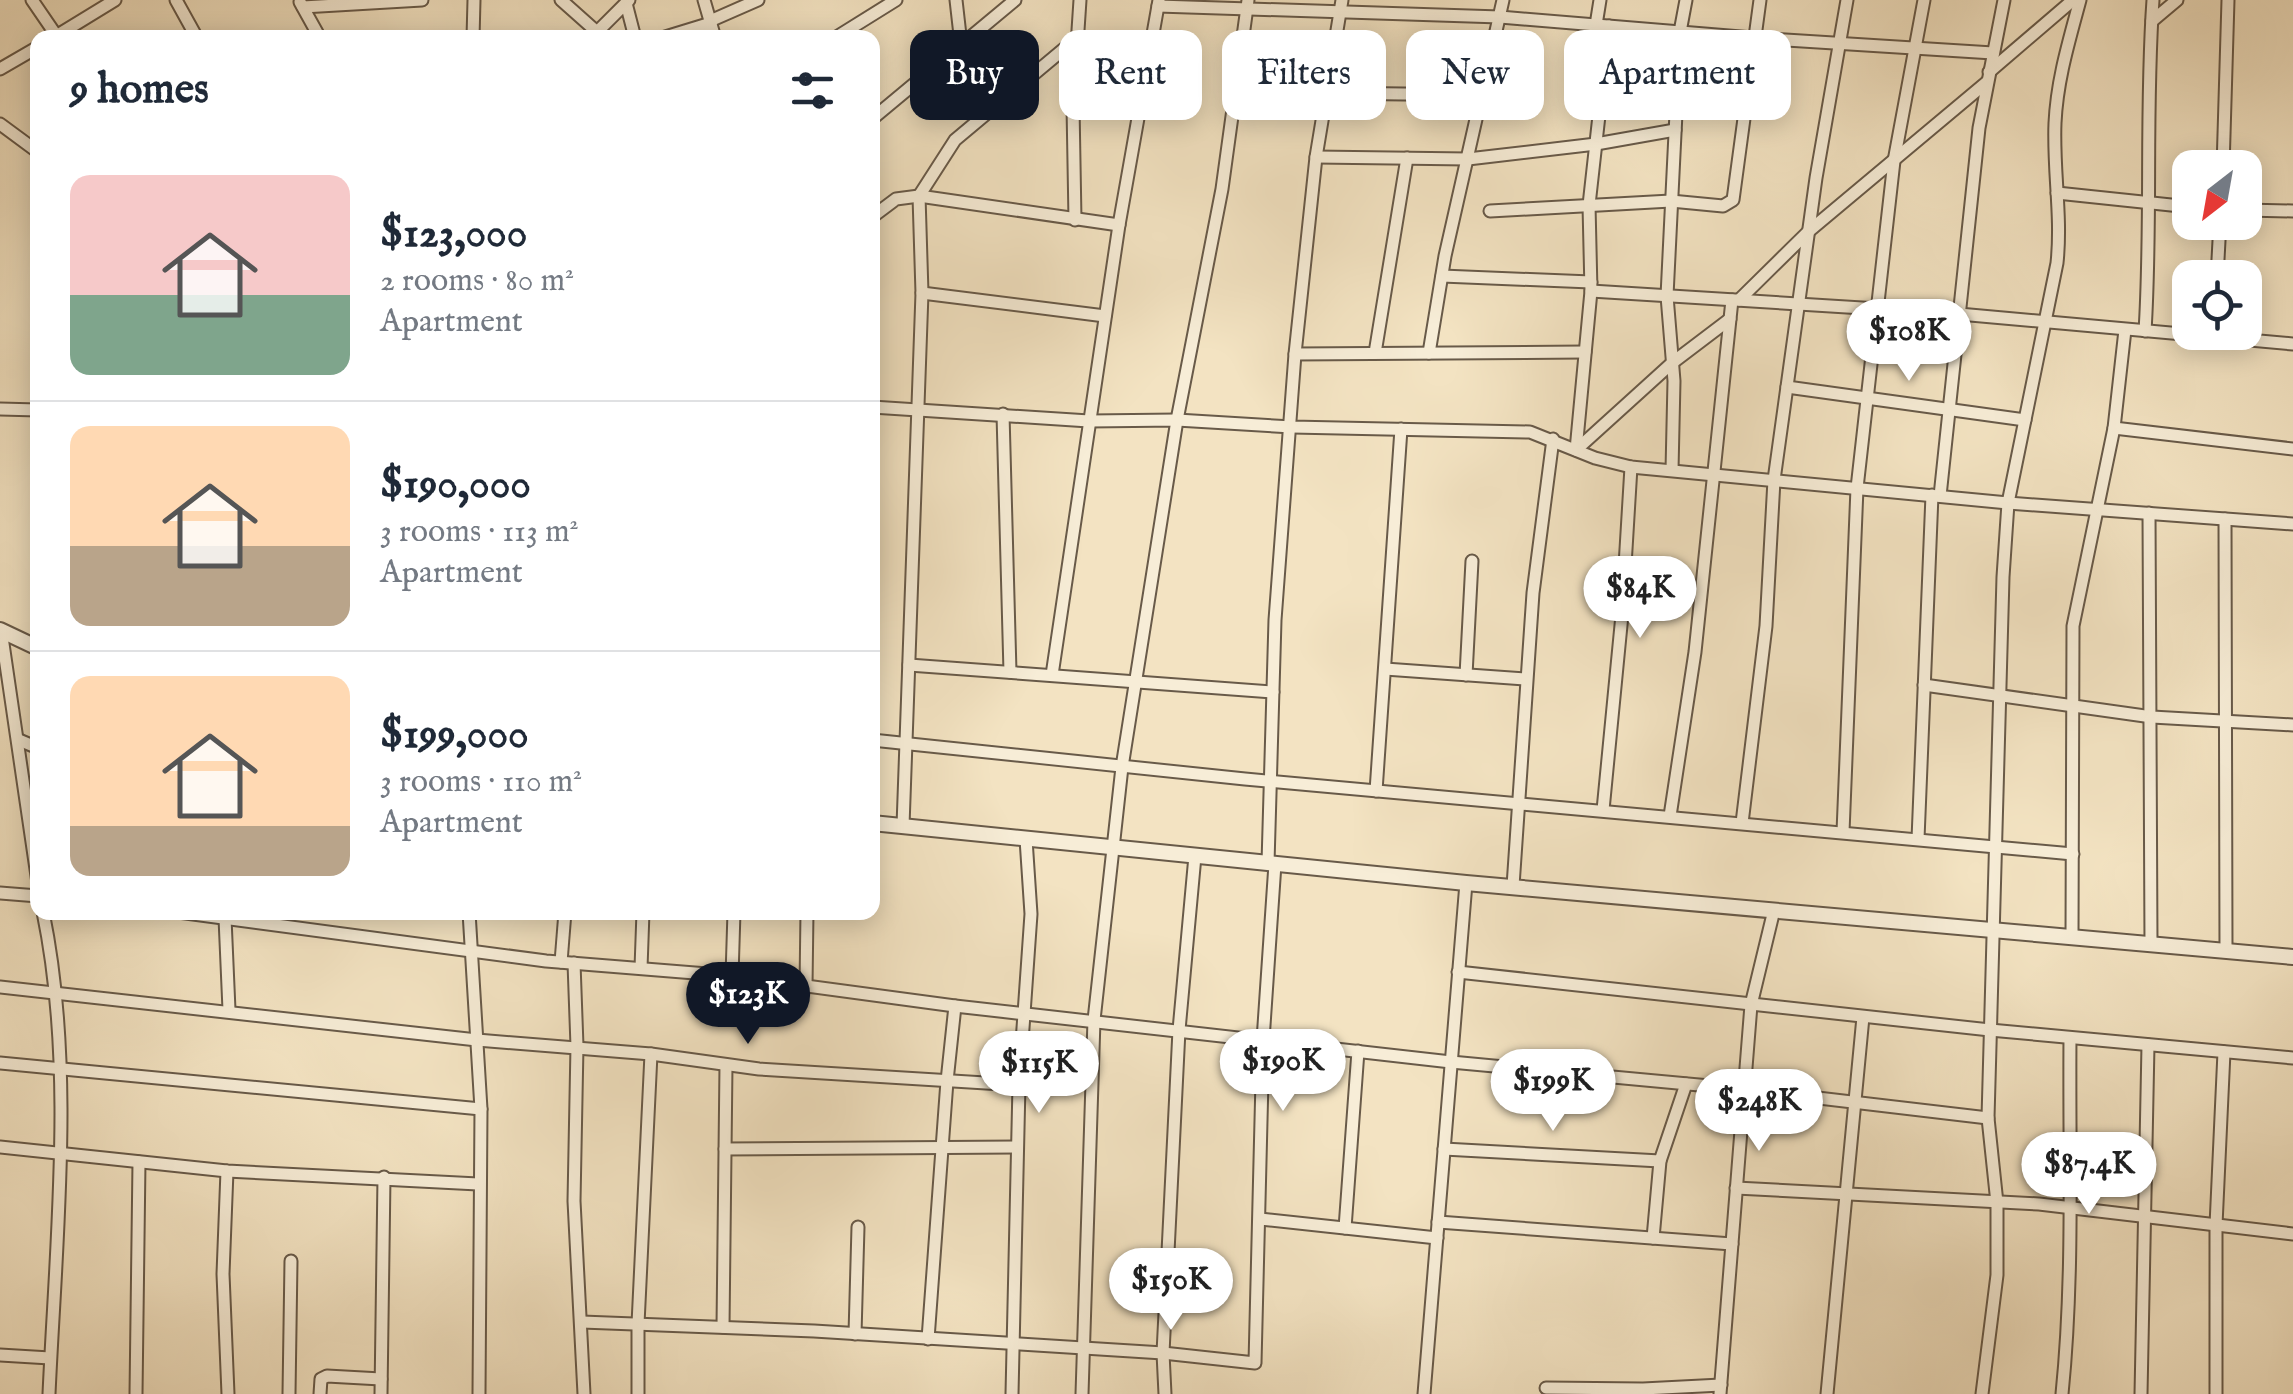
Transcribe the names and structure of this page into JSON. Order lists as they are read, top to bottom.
{
  "north": "bottom left",
  "page": {
    "chip": [
      "Buy",
      "Rent",
      "Filters",
      "New",
      "Apartment"
    ],
    "heading": "9 homes",
    "list": [
      {
        "name": "$123,000",
        "note": "2 rooms · 80 m² · Apartment"
      },
      {
        "name": "$190,000",
        "note": "3 rooms · 113 m² · Apartment"
      },
      {
        "name": "$199,000",
        "note": "3 rooms · 110 m² · Apartment"
      }
    ],
    "price": [
      "$108K",
      "$84K",
      "$123K",
      "$190K",
      "$115K",
      "$199K",
      "$248K",
      "$87.4K",
      "$150K"
    ]
  }
}
